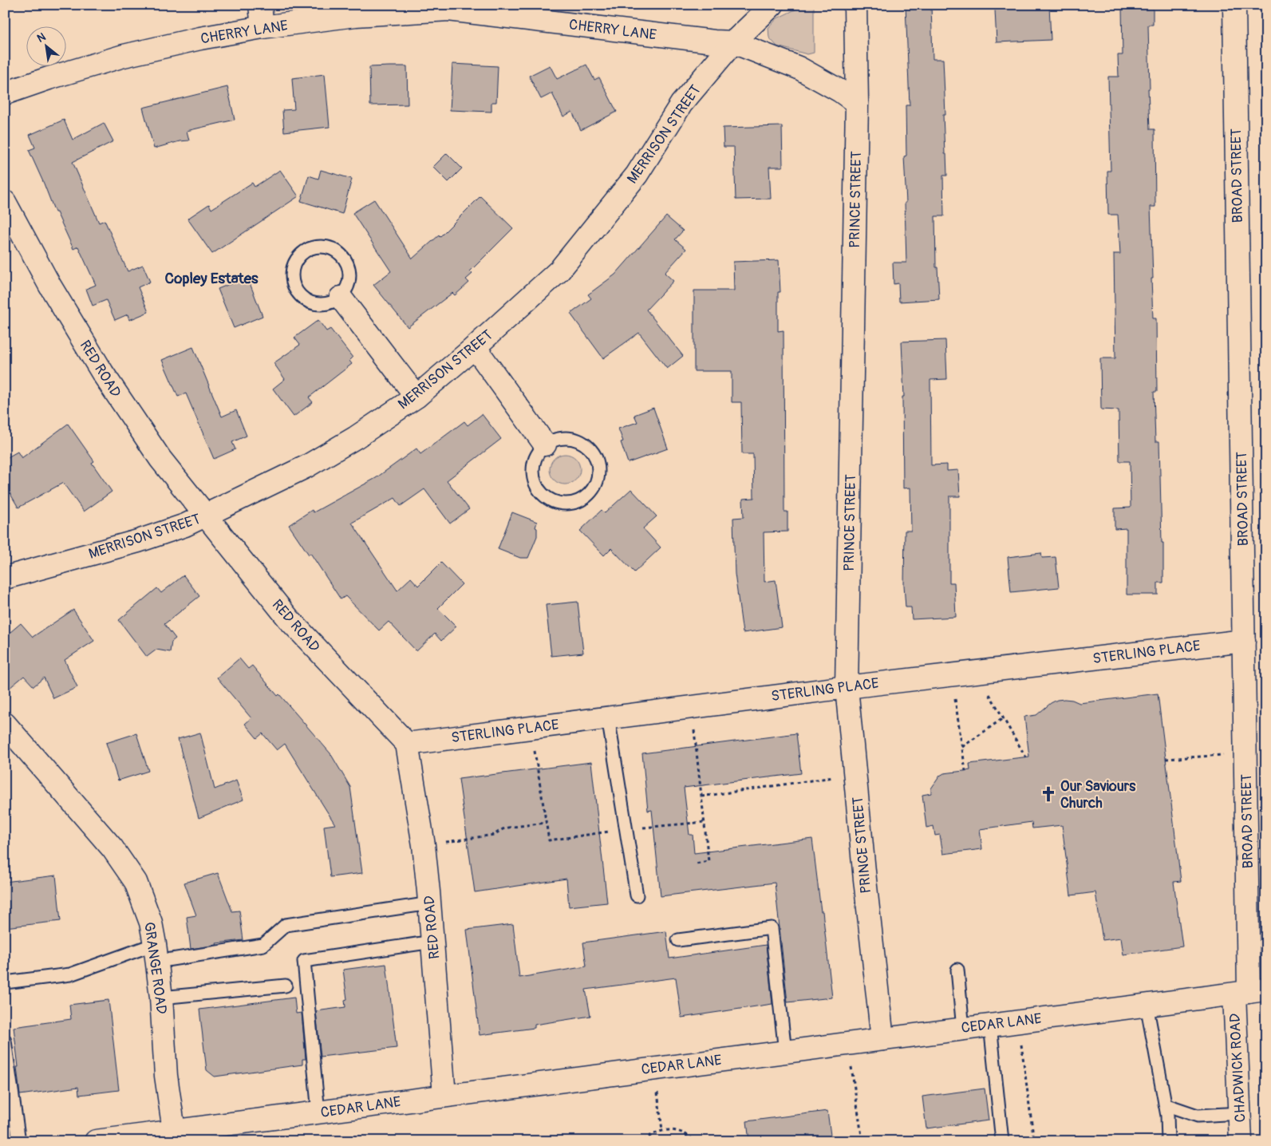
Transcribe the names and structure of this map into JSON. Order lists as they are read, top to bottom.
{
  "streets": {
    "street": [
      "CHERRY LANE",
      "MERRISON STREET",
      "BROAD STREET",
      "PRINCE STREET",
      "RED ROAD",
      "STERLING PLACE",
      "GRANGE ROAD",
      "CEDAR LANE",
      "CHADWICK ROAD"
    ]
  },
  "crossings": [
    ["CHERRY LANE", "MERRISON STREET"],
    ["CHERRY LANE", "PRINCE STREET"],
    ["MERRISON STREET", "RED ROAD"],
    ["BROAD STREET", "STERLING PLACE"],
    ["BROAD STREET", "CEDAR LANE"],
    ["BROAD STREET", "CHADWICK ROAD"],
    ["PRINCE STREET", "STERLING PLACE"],
    ["PRINCE STREET", "CEDAR LANE"],
    ["RED ROAD", "STERLING PLACE"],
    ["RED ROAD", "CEDAR LANE"],
    ["GRANGE ROAD", "CEDAR LANE"],
    ["CEDAR LANE", "CHADWICK ROAD"]
  ],
  "districts": ["Copley Estates"],
  "places": {
    "church": ["Our Saviours Church"]
  },
  "north": "top left"
}
